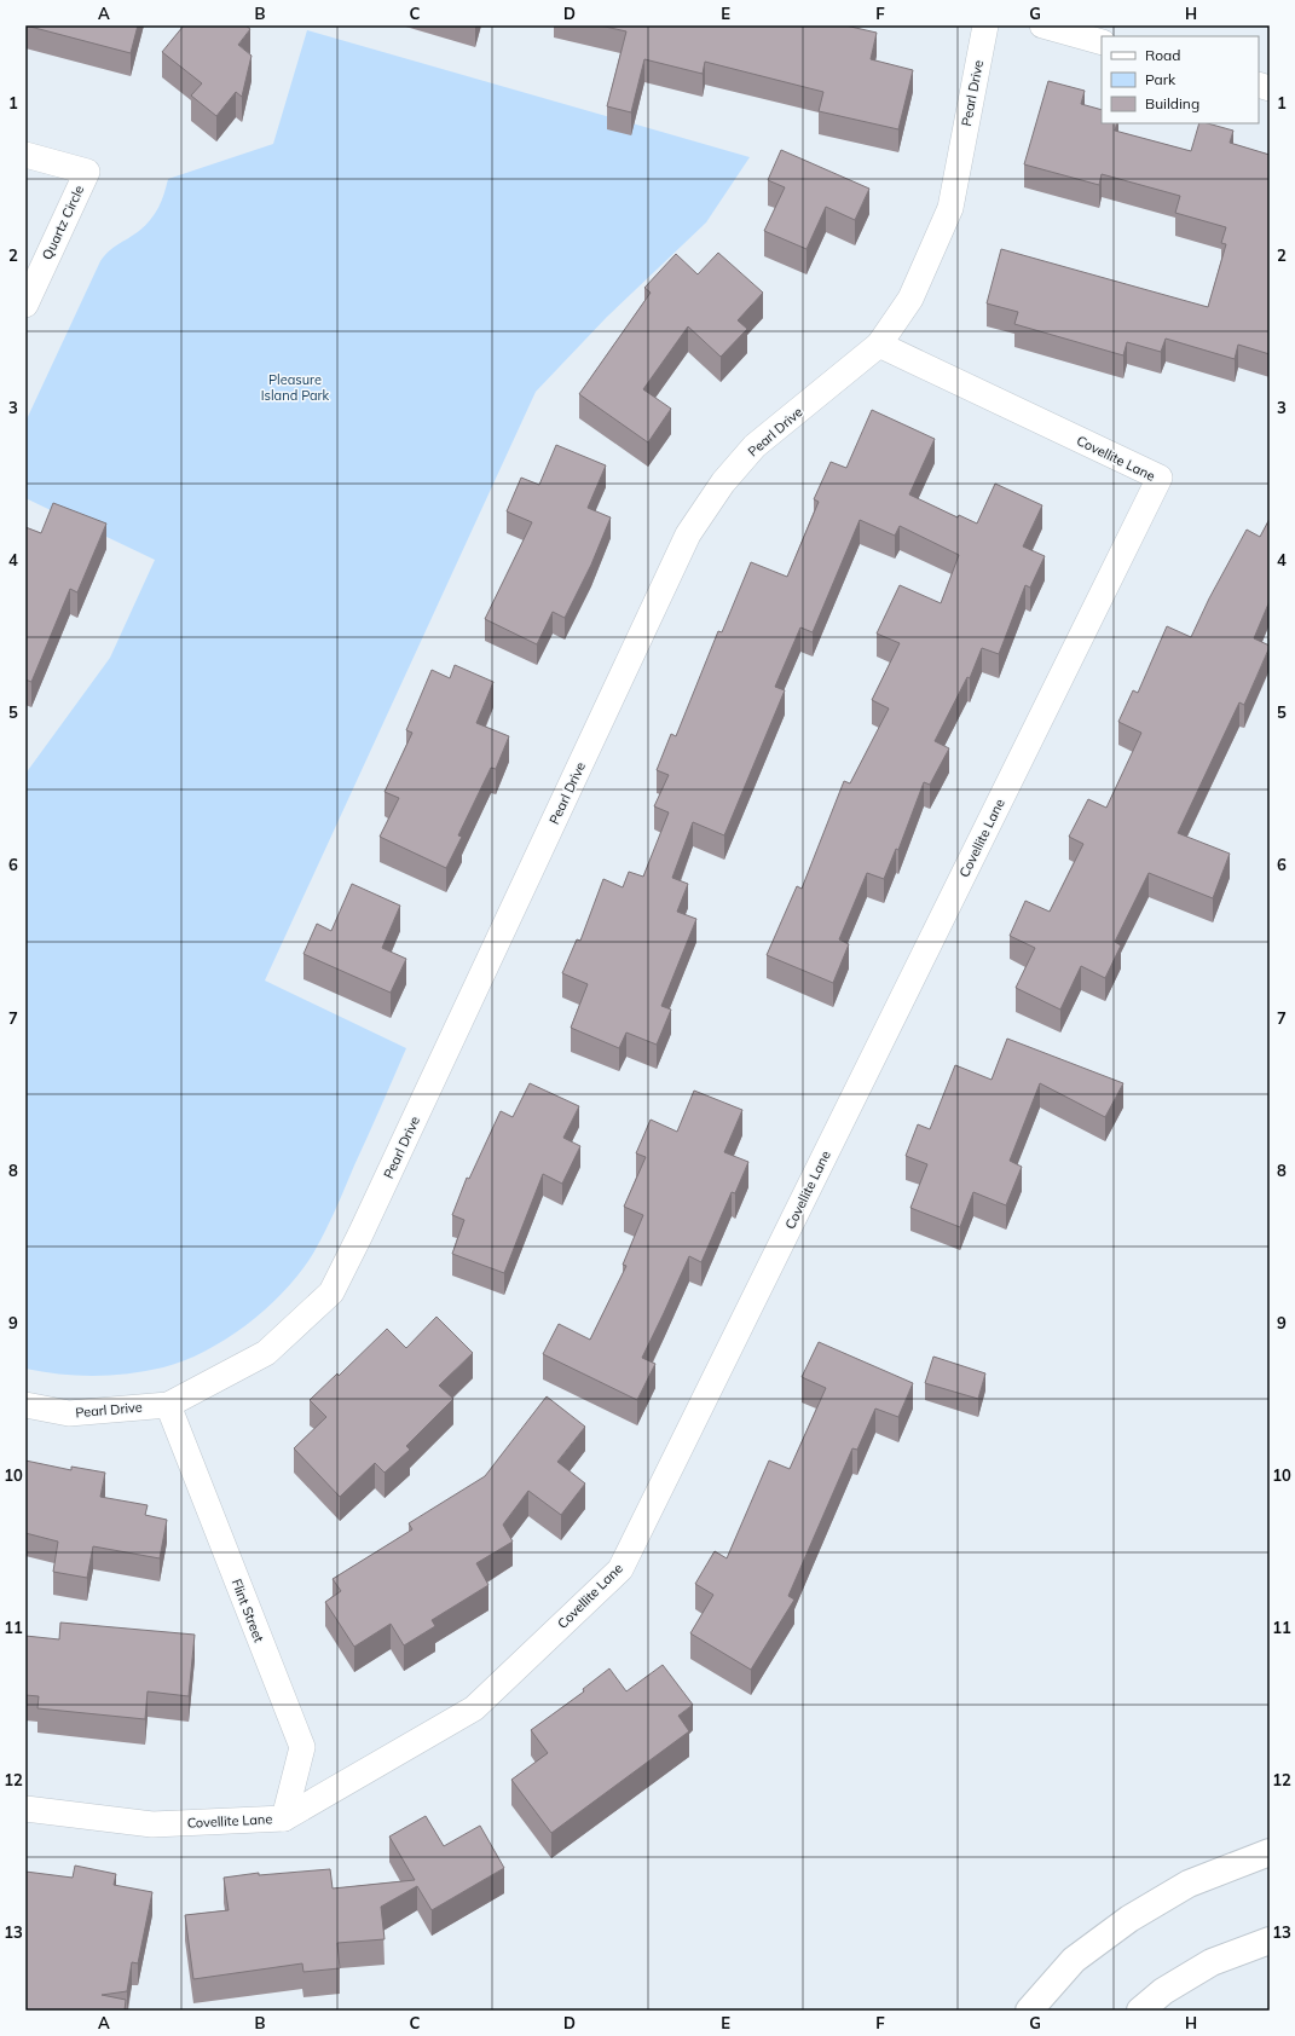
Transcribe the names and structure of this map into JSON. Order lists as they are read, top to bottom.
{
  "streets": {
    "street": [
      "Pearl Drive",
      "Quartz Circle",
      "Covellite Lane",
      "Flint Street"
    ]
  },
  "crossings": [
    ["Pearl Drive", "Covellite Lane"],
    ["Pearl Drive", "Flint Street"],
    ["Covellite Lane", "Flint Street"]
  ],
  "parks": ["Pleasure Island Park"],
  "legend": ["Road", "Park", "Building"],
  "grid": {
    "columns": [
      "A",
      "B",
      "C",
      "D",
      "E",
      "F",
      "G",
      "H"
    ],
    "rows": [
      "1",
      "2",
      "3",
      "4",
      "5",
      "6",
      "7",
      "8",
      "9",
      "10",
      "11",
      "12",
      "13"
    ]
  }
}
